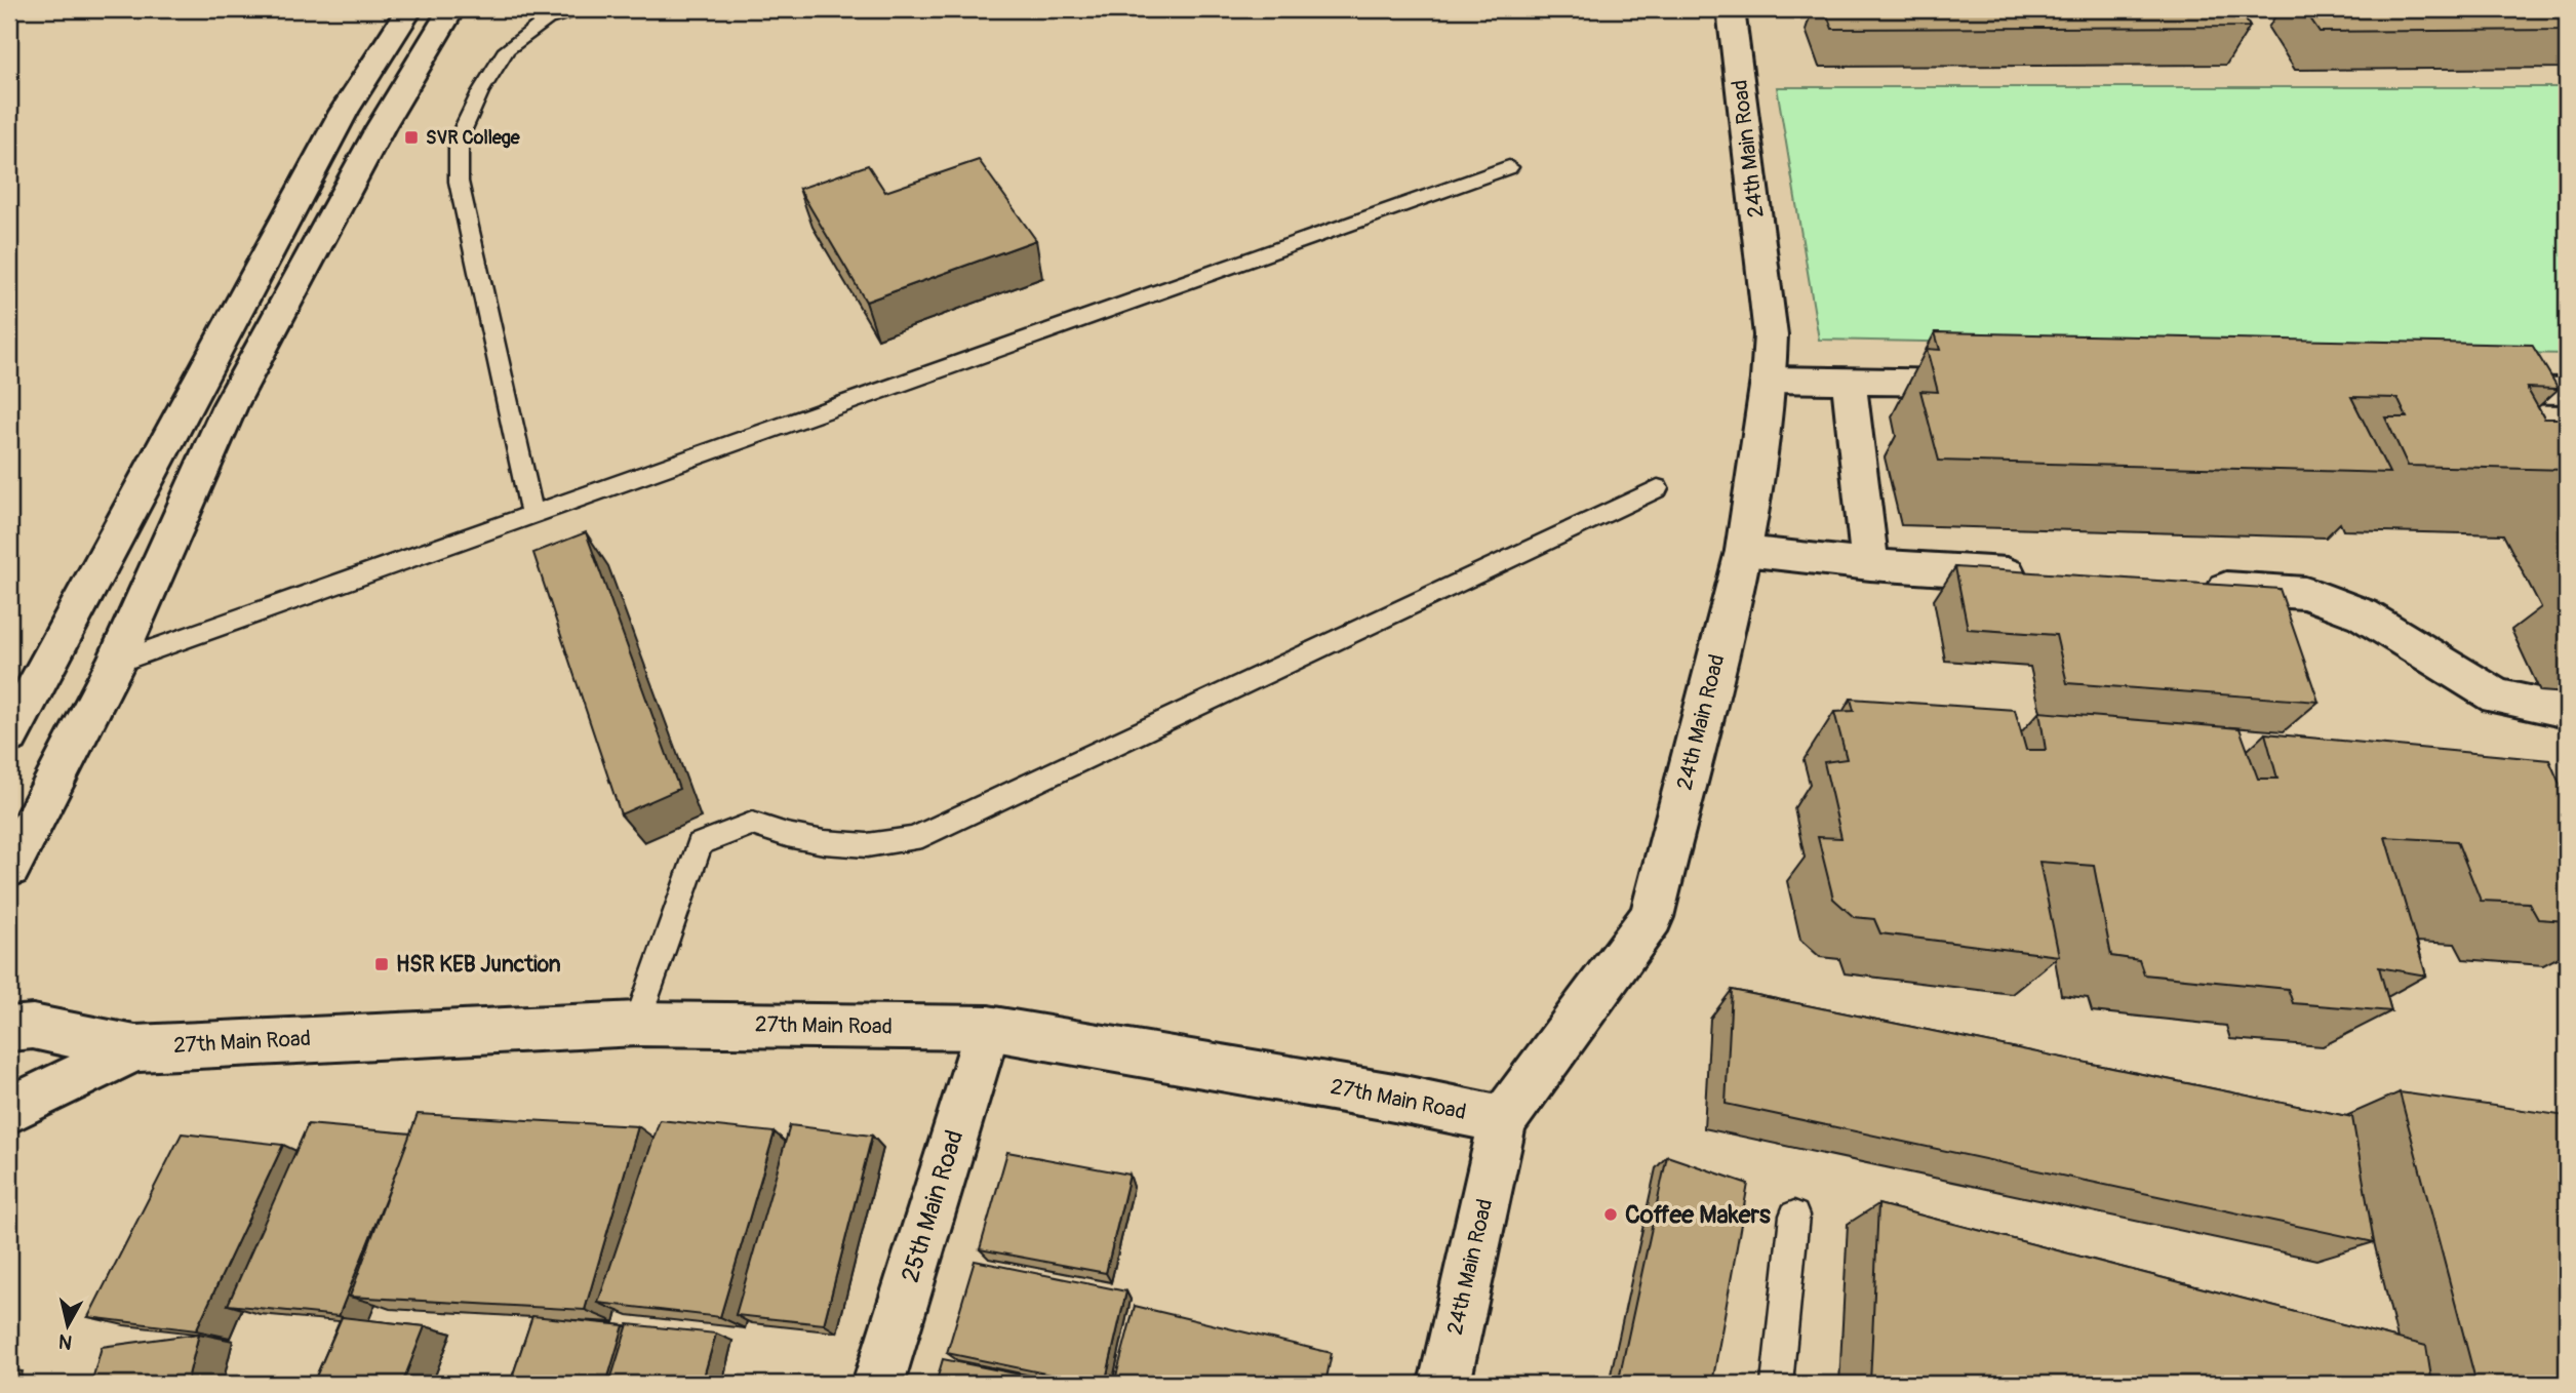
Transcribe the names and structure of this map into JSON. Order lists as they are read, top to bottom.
{
  "streets": {
    "street": ["24th Main Road", "27th Main Road", "25th Main Road"]
  },
  "crossings": [
    ["24th Main Road", "27th Main Road"],
    ["27th Main Road", "25th Main Road"]
  ],
  "places": {
    "transit": ["SVR College", "HSR KEB Junction"],
    "other": ["Coffee Makers"]
  },
  "north": "bottom"
}
